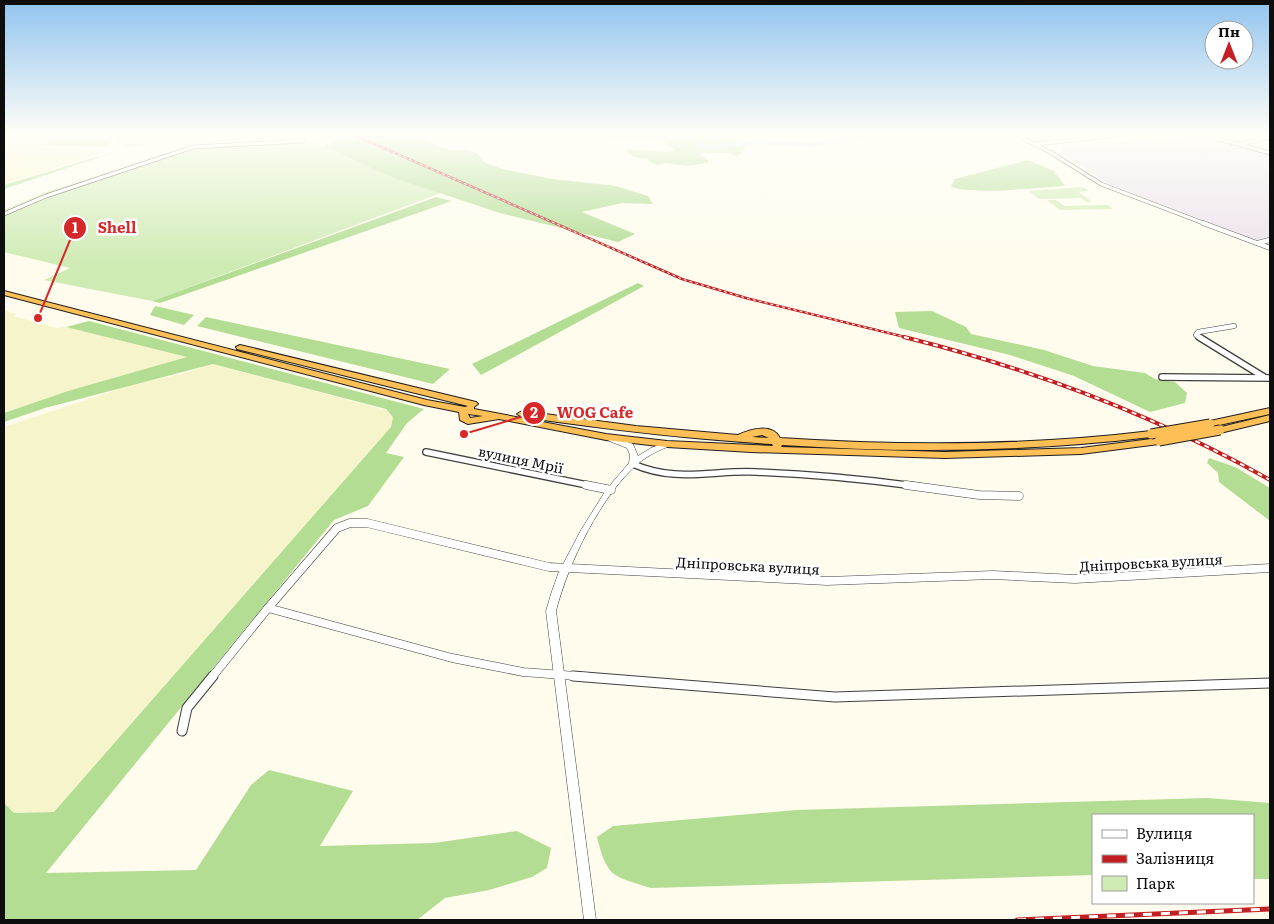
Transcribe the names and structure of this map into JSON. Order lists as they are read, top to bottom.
{
  "streets": {
    "street": ["вулиця Мрії", "Дніпровська вулиця"]
  },
  "places": ["Shell", "WOG Cafe"],
  "legend": ["Вулиця", "Залізниця", "Парк"],
  "north": "top"
}
